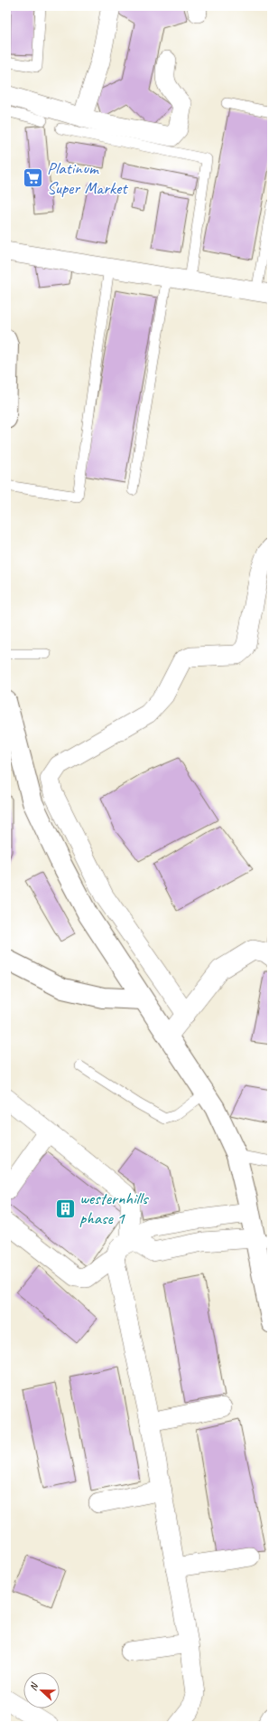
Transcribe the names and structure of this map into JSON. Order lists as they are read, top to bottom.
{
  "places": {
    "supermarket": ["Platinum Super Market"],
    "building": ["westernhills phase 1"]
  },
  "north": "left"
}
